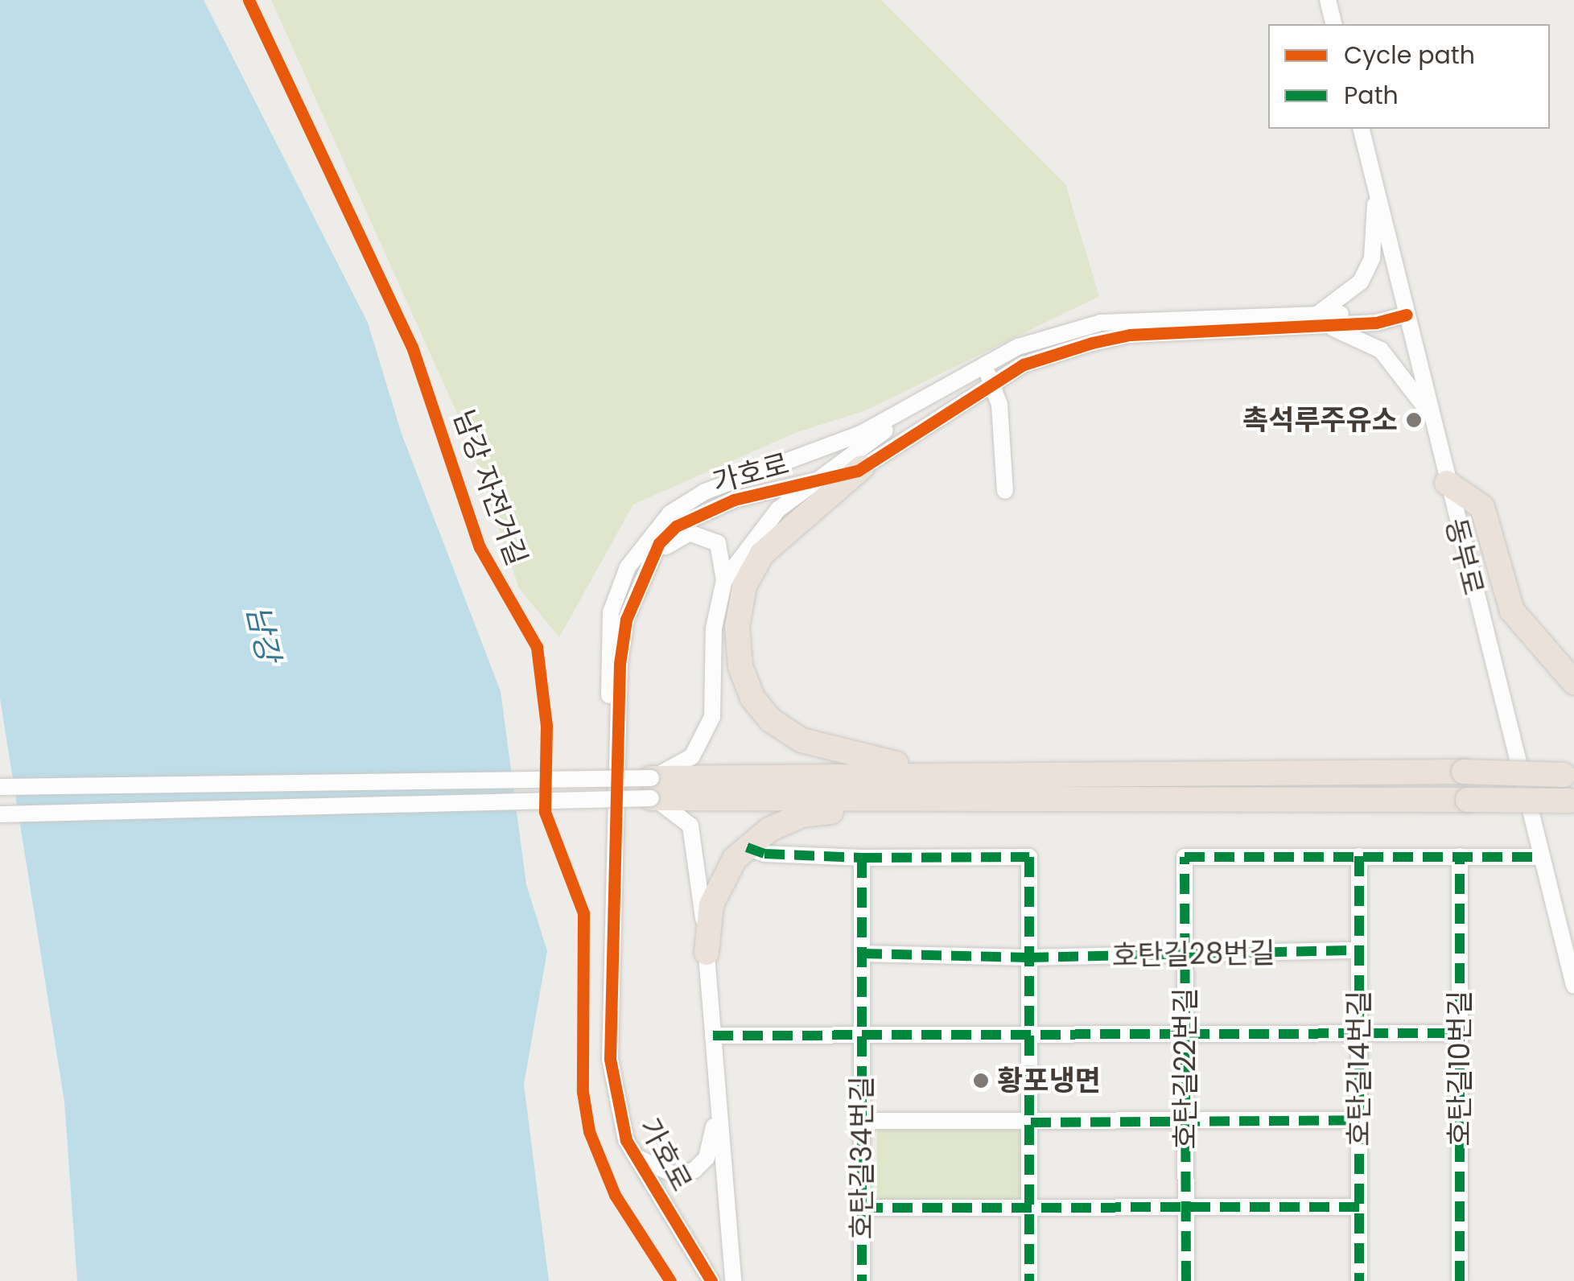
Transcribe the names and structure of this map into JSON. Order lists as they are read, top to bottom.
{
  "streets": {
    "street": [
      "가호로",
      "동부로",
      "호탄길28번길",
      "호탄길22번길",
      "호탄길14번길",
      "호탄길10번길",
      "호탄길34번길"
    ],
    "cycle path": ["남강 자전거길"]
  },
  "crossings": [
    ["가호로", "동부로"],
    ["호탄길28번길", "호탄길22번길"],
    ["호탄길28번길", "호탄길14번길"],
    ["호탄길28번길", "호탄길34번길"],
    ["호탄길22번길", "호탄길14번길"]
  ],
  "water": ["남강"],
  "places": ["촉석루주유소", "황포냉면"],
  "legend": ["Cycle path", "Path"]
}
